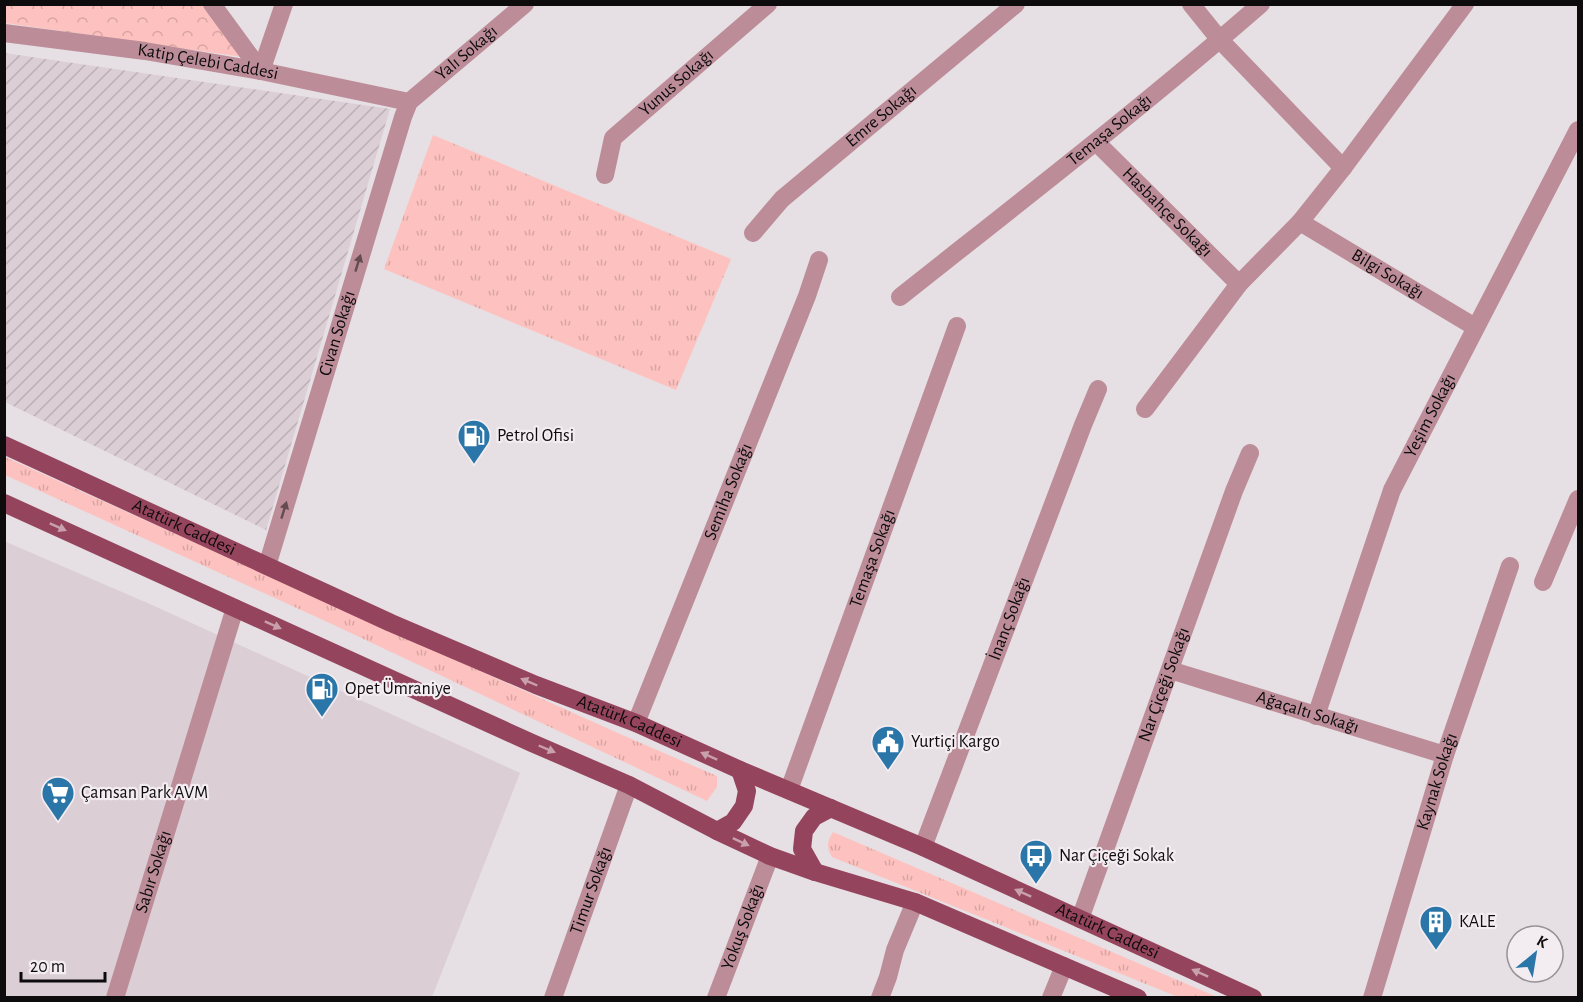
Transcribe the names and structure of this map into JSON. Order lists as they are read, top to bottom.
{
  "streets": {
    "main road": ["Atatürk Caddesi"],
    "street": [
      "Yalı Sokağı",
      "Katip Çelebi Caddesi",
      "Yunus Sokağı",
      "Emre Sokağı",
      "Temaşa Sokağı",
      "Hasbahçe Sokağı",
      "Bilgi Sokağı",
      "Civan Sokağı",
      "Yeşim Sokağı",
      "Semiha Sokağı",
      "İnanç Sokağı",
      "Nar Çiçeği Sokağı",
      "Ağaçaltı Sokağı",
      "Kaynak Sokağı",
      "Sabır Sokağı",
      "Timur Sokağı",
      "Yokuş Sokağı"
    ]
  },
  "crossings": [
    ["Yalı Sokağı", "Katip Çelebi Caddesi"],
    ["Yalı Sokağı", "Civan Sokağı"],
    ["Katip Çelebi Caddesi", "Civan Sokağı"],
    ["Temaşa Sokağı", "Hasbahçe Sokağı"],
    ["Temaşa Sokağı", "Atatürk Caddesi"],
    ["Bilgi Sokağı", "Yeşim Sokağı"],
    ["Civan Sokağı", "Atatürk Caddesi"],
    ["Yeşim Sokağı", "Ağaçaltı Sokağı"],
    ["Semiha Sokağı", "Atatürk Caddesi"],
    ["Atatürk Caddesi", "İnanç Sokağı"],
    ["Atatürk Caddesi", "Nar Çiçeği Sokağı"],
    ["Nar Çiçeği Sokağı", "Ağaçaltı Sokağı"],
    ["Ağaçaltı Sokağı", "Kaynak Sokağı"]
  ],
  "one_way": ["Civan Sokağı"],
  "places": {
    "fuel station": ["Petrol Ofisi", "Opet Ümraniye"],
    "public building": ["Yurtiçi Kargo"],
    "supermarket": ["Çamsan Park AVM"],
    "bus stop": ["Nar Çiçeği Sokak"],
    "building": ["KALE"]
  },
  "scale_bar": "20 m",
  "north": "top right"
}
